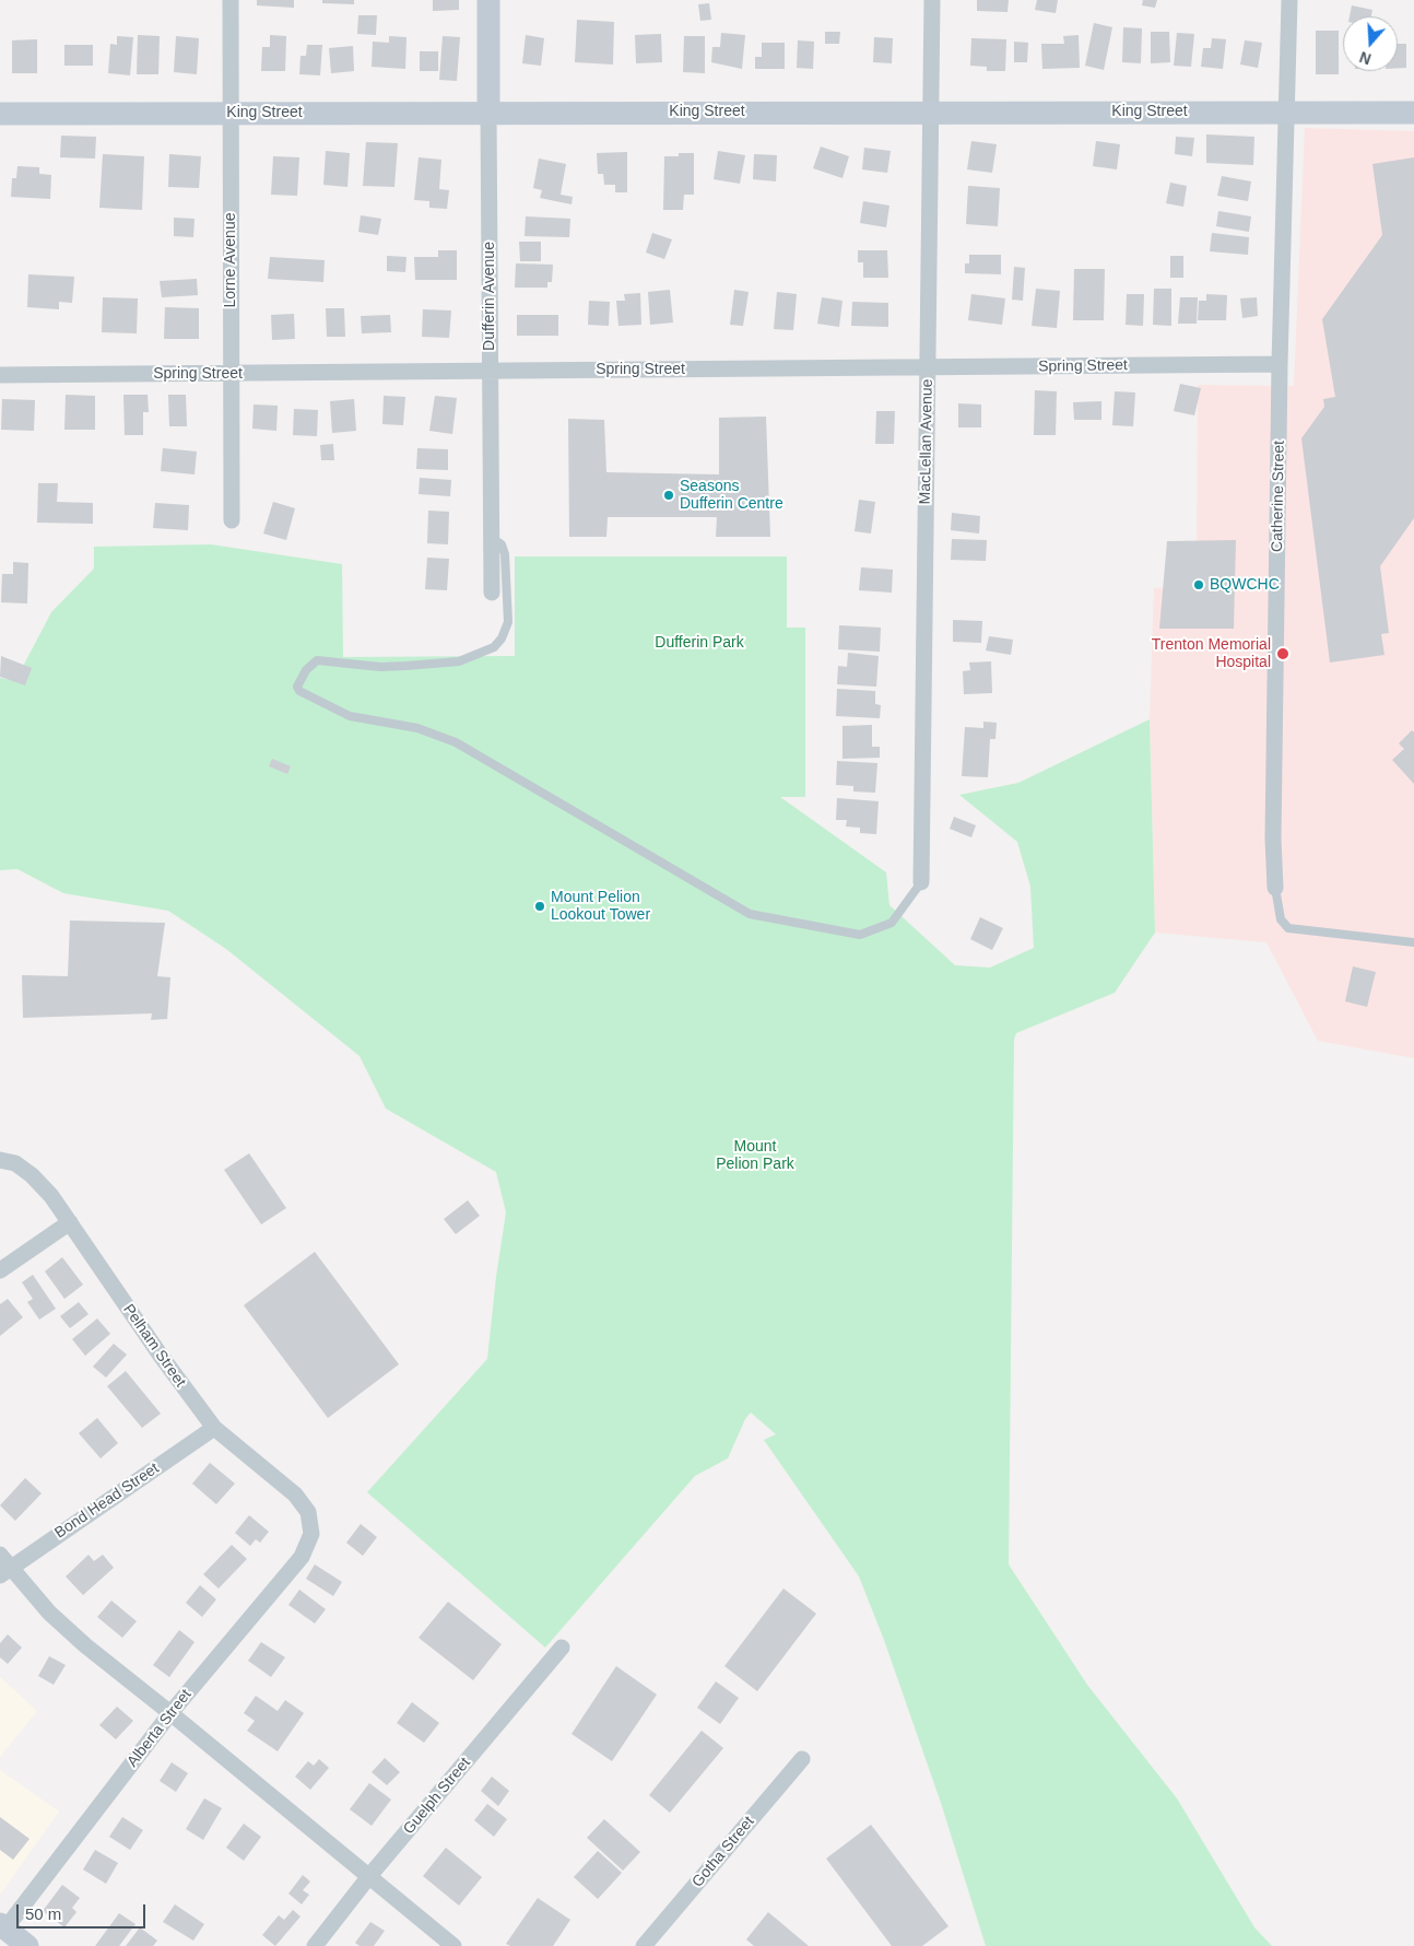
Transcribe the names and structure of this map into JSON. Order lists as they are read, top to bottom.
{
  "streets": {
    "street": [
      "King Street",
      "Lorne Avenue",
      "Dufferin Avenue",
      "Spring Street",
      "MacLellan Avenue",
      "Catherine Street",
      "Pelham Street",
      "Bond Head Street",
      "Alberta Street",
      "Guelph Street",
      "Gotha Street"
    ]
  },
  "crossings": [
    ["King Street", "Lorne Avenue"],
    ["King Street", "Dufferin Avenue"],
    ["King Street", "MacLellan Avenue"],
    ["King Street", "Catherine Street"],
    ["Lorne Avenue", "Spring Street"],
    ["Dufferin Avenue", "Spring Street"],
    ["Spring Street", "MacLellan Avenue"],
    ["Spring Street", "Catherine Street"],
    ["Pelham Street", "Bond Head Street"],
    ["Pelham Street", "Alberta Street"]
  ],
  "parks": ["Dufferin Park", "Mount Pelion Park"],
  "places": [
    "Seasons Dufferin Centre",
    "BQWCHC",
    "Trenton Memorial Hospital",
    "Mount Pelion Lookout Tower"
  ],
  "scale_bar": "50 m",
  "north": "bottom"
}
